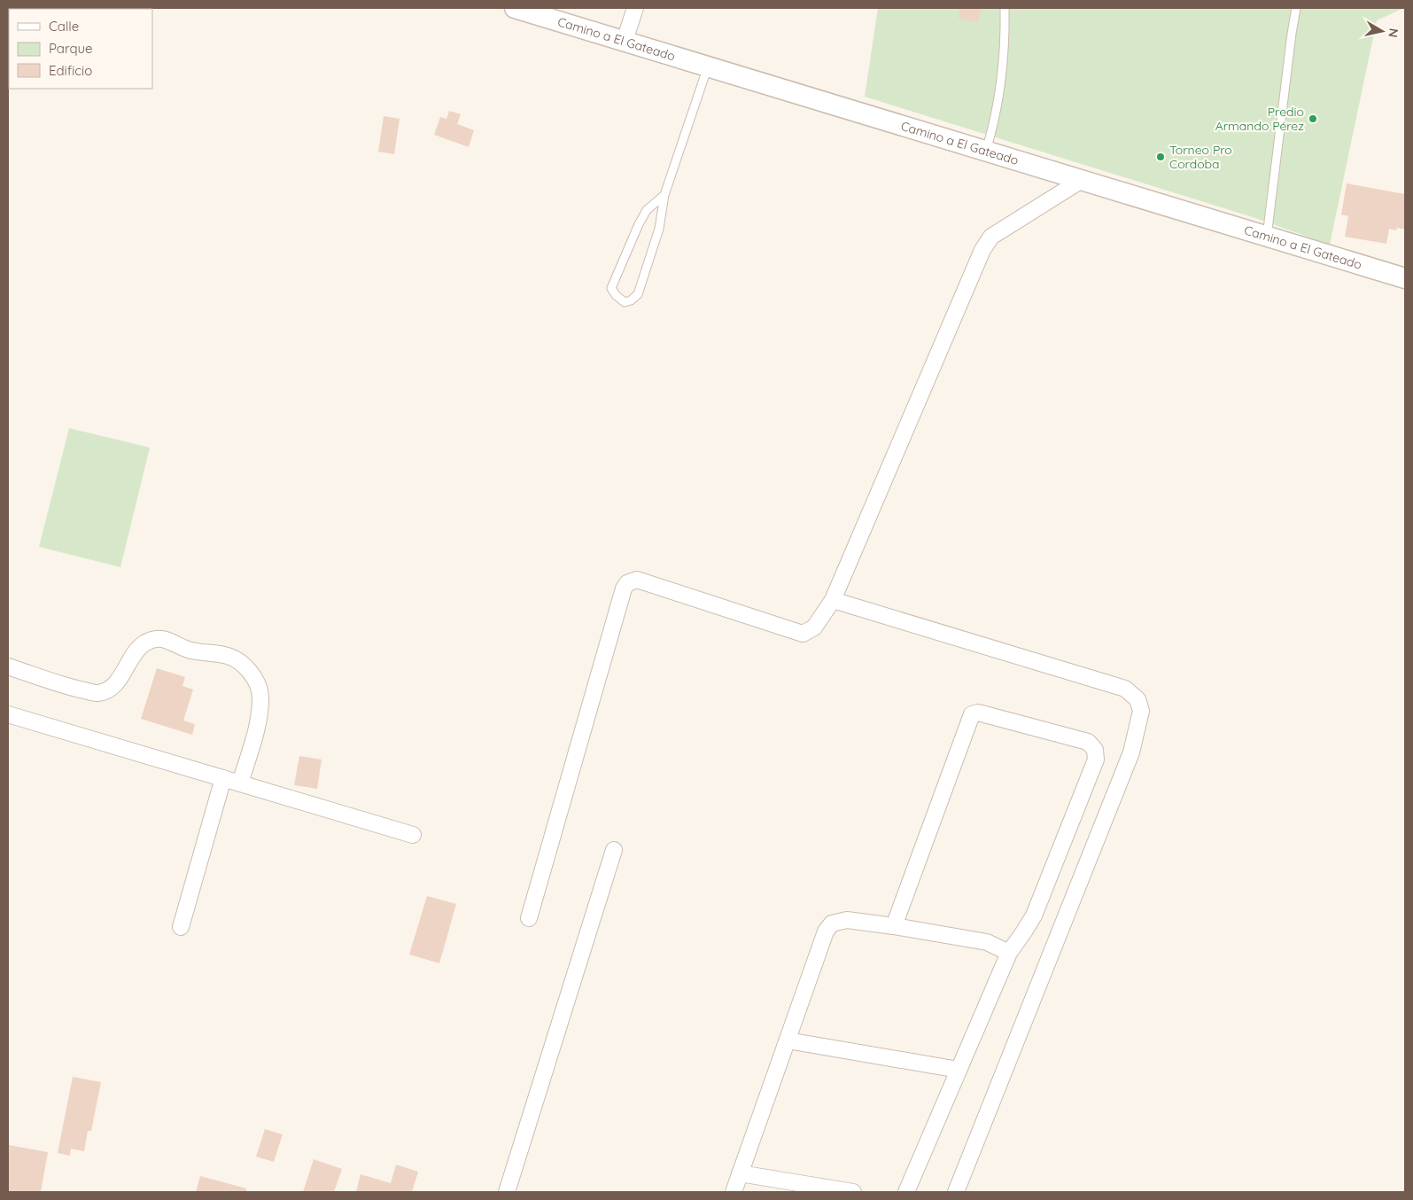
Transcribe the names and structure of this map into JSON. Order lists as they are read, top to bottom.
{
  "streets": {
    "street": ["Camino a El Gateado"]
  },
  "places": ["Predio Armando Pérez", "Torneo Pro Cordoba"],
  "legend": ["Calle", "Parque", "Edificio"],
  "north": "right"
}
